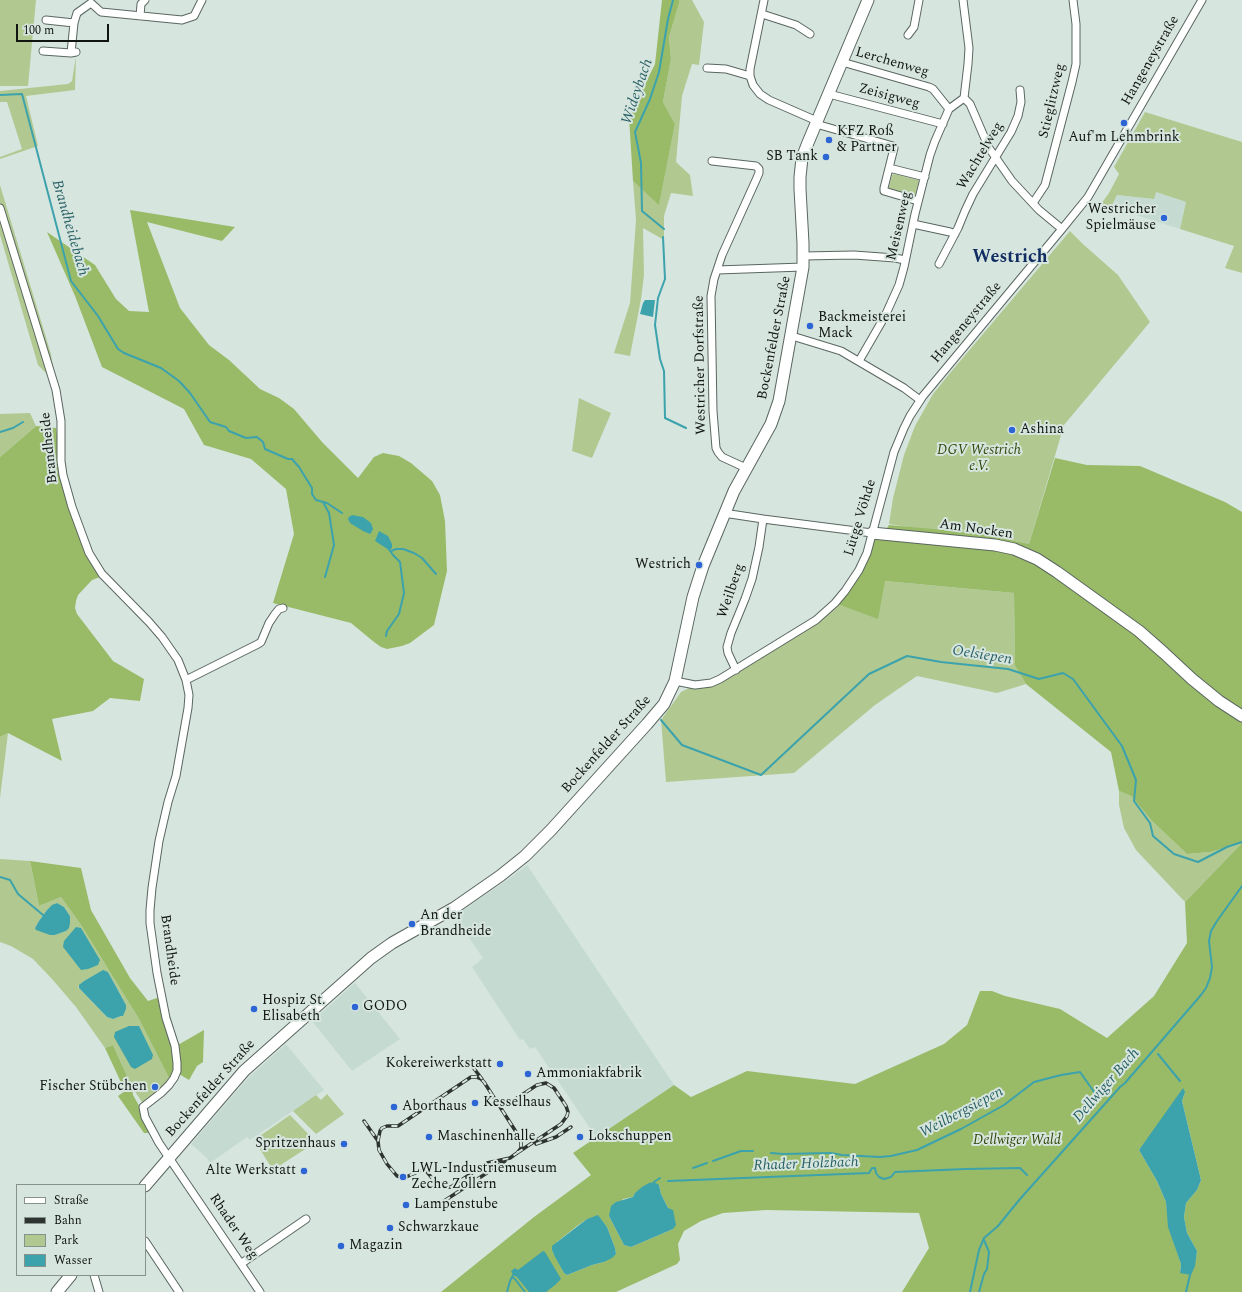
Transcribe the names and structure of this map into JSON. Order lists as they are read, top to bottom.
{
  "streets": {
    "main road": ["Bockenfelder Straße", "Am Nocken"],
    "street": [
      "Hangeneystraße",
      "Lerchenweg",
      "Zeisigweg",
      "Stieglitzweg",
      "Wachtelweg",
      "Meisenweg",
      "Westricher Dorfstraße",
      "Brandheide",
      "Lütge Vöhde",
      "Weilberg",
      "Rhader Weg"
    ]
  },
  "crossings": [
    ["Hangeneystraße", "Lütge Vöhde"],
    ["Lerchenweg", "Meisenweg"],
    ["Lerchenweg", "Bockenfelder Straße"],
    ["Zeisigweg", "Meisenweg"],
    ["Zeisigweg", "Bockenfelder Straße"],
    ["Bockenfelder Straße", "Westricher Dorfstraße"],
    ["Bockenfelder Straße", "Brandheide"],
    ["Bockenfelder Straße", "Lütge Vöhde"],
    ["Bockenfelder Straße", "Am Nocken"],
    ["Bockenfelder Straße", "Rhader Weg"],
    ["Brandheide", "Rhader Weg"],
    ["Lütge Vöhde", "Am Nocken"],
    ["Lütge Vöhde", "Weilberg"],
    ["Am Nocken", "Weilberg"]
  ],
  "districts": ["Westrich"],
  "water": [
    "Wideybach",
    "Brandheidebach",
    "Oelsiepen",
    "Dellwiger Bach",
    "Weilbergsiepen",
    "Rhader Holzbach"
  ],
  "parks": ["DGV Westrich e.V.", "Dellwiger Wald"],
  "places": [
    "Auf'm Lehmbrink",
    "KFZ Roß & Partner",
    "SB Tank",
    "Westricher Spielmäuse",
    "Backmeisterei Mack",
    "Ashina",
    "Westrich",
    "An der Brandheide",
    "GODO",
    "Hospiz St. Elisabeth",
    "Kokereiwerkstatt",
    "Ammoniakfabrik",
    "Fischer Stübchen",
    "Kesselhaus",
    "Aborthaus",
    "Maschinenhalle",
    "Lokschuppen",
    "Spritzenhaus",
    "Alte Werkstatt",
    "LWL-Industriemuseum Zeche Zollern",
    "Lampenstube",
    "Schwarzkaue",
    "Magazin"
  ],
  "legend": [
    "Straße",
    "Bahn",
    "Park",
    "Wasser"
  ],
  "scale_bar": "100 m"
}
